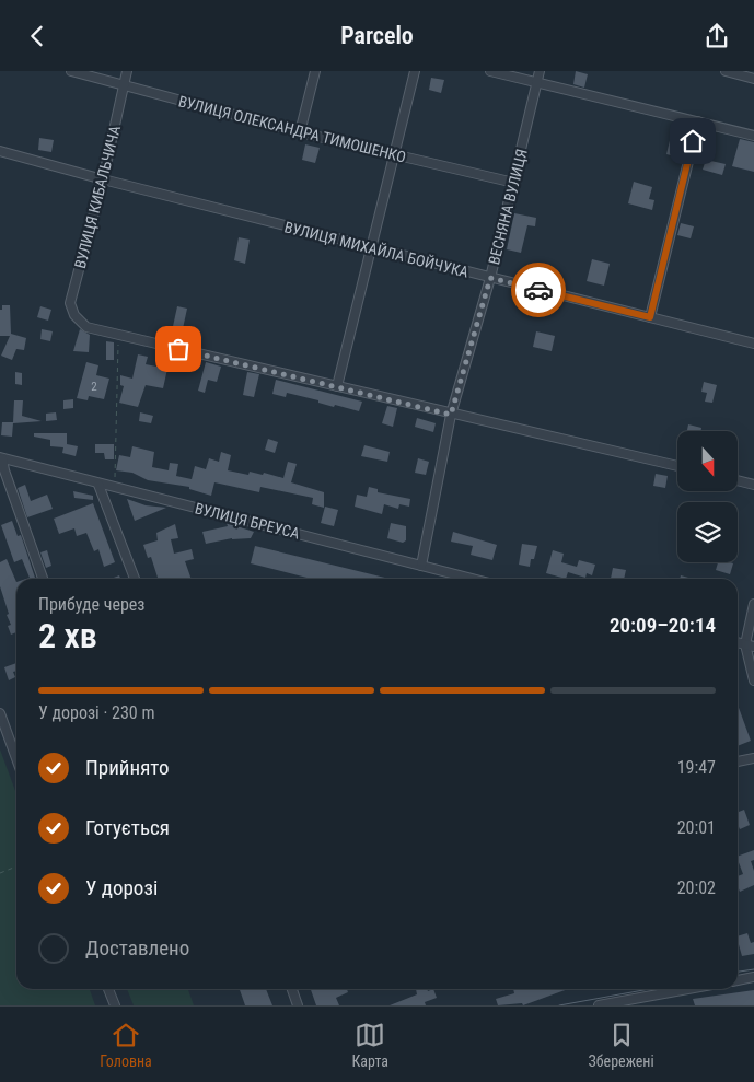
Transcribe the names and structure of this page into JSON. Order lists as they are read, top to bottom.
{
  "streets": {
    "street": [
      "ВУЛИЦЯ ОЛЕКСАНДРА ТИМОШЕНКО",
      "ВУЛИЦЯ КИБАЛЬЧИЧА",
      "ВЕСНЯНА ВУЛИЦЯ",
      "ВУЛИЦЯ МИХАЙЛА БОЙЧУКА",
      "ВУЛИЦЯ БРЕУСА"
    ]
  },
  "crossings": [
    ["ВУЛИЦЯ ОЛЕКСАНДРА ТИМОШЕНКО", "ВУЛИЦЯ КИБАЛЬЧИЧА"],
    ["ВУЛИЦЯ ОЛЕКСАНДРА ТИМОШЕНКО", "ВЕСНЯНА ВУЛИЦЯ"],
    ["ВУЛИЦЯ КИБАЛЬЧИЧА", "ВУЛИЦЯ МИХАЙЛА БОЙЧУКА"],
    ["ВЕСНЯНА ВУЛИЦЯ", "ВУЛИЦЯ МИХАЙЛА БОЙЧУКА"],
    ["ВЕСНЯНА ВУЛИЦЯ", "ВУЛИЦЯ БРЕУСА"]
  ],
  "house_numbers": ["2"],
  "north": "bottom",
  "page": {
    "header": "Parcelo",
    "heading": ["2 хв", "Прибуде через", "20:09–20:14"],
    "bar": "У дорозі · 230 m",
    "list": [
      ["Прийнято", "19:47"],
      ["Готується", "20:01"],
      ["У дорозі", "20:02"],
      "Доставлено"
    ],
    "tabs": ["Головна", "Карта", "Збережені"]
  }
}
